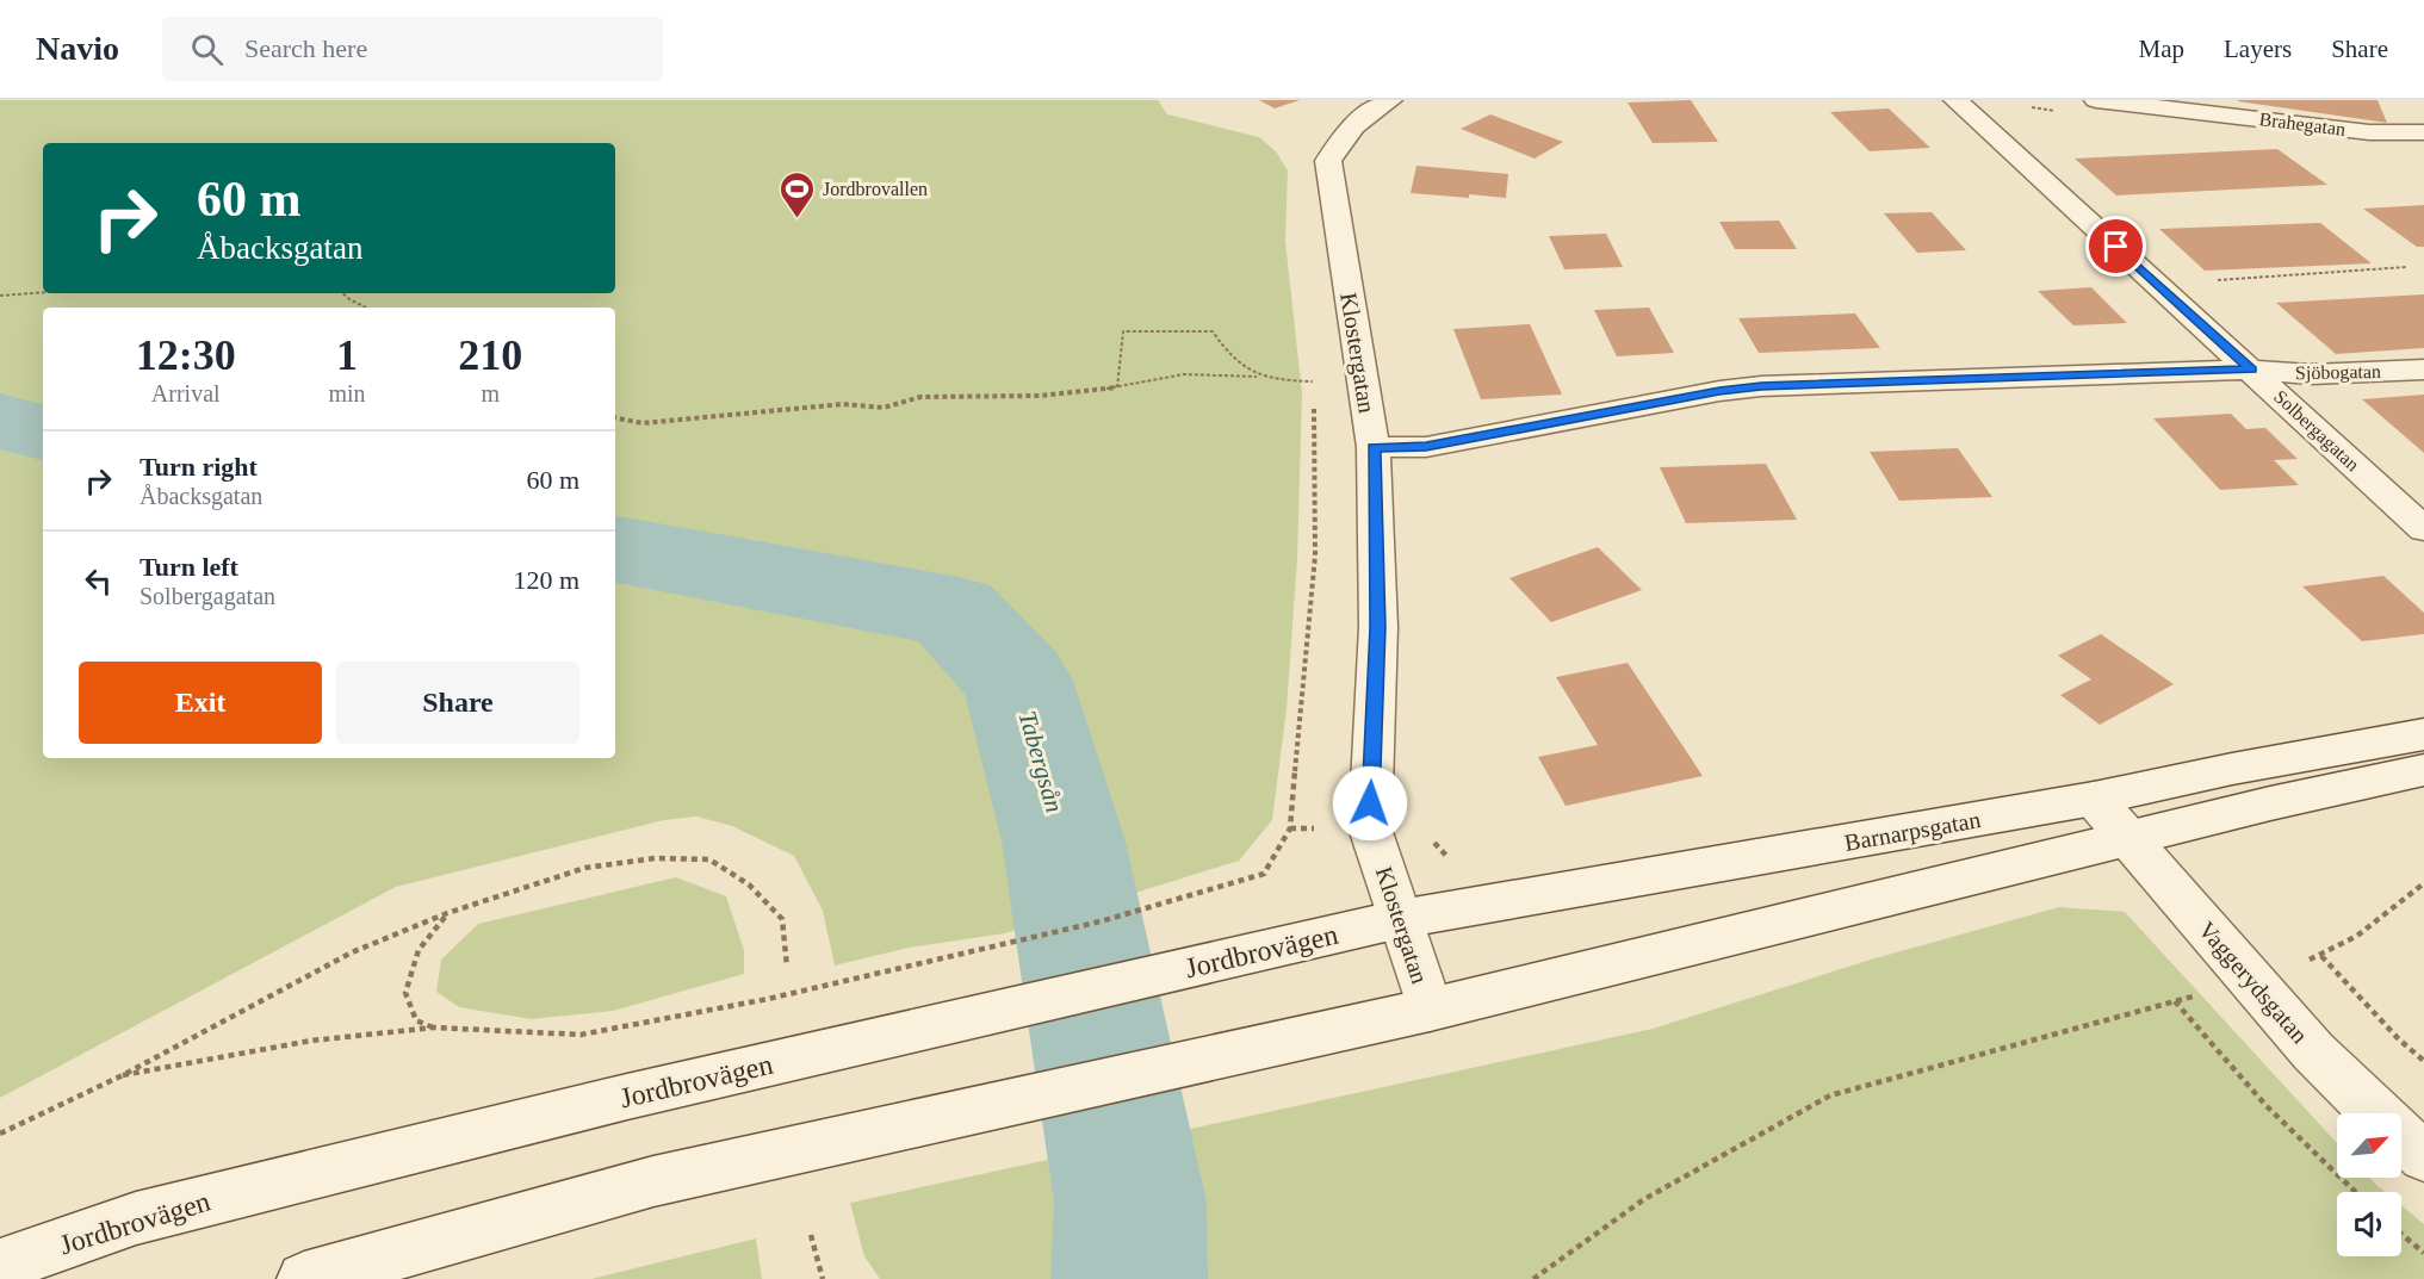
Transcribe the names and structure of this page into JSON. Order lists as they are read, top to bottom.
{
  "streets": {
    "street": [
      "Brahegatan",
      "Klostergatan",
      "Sjöbogatan",
      "Solbergagatan",
      "Barnarpsgatan",
      "Jordbrovägen",
      "Vaggerydsgatan"
    ]
  },
  "crossings": [
    ["Klostergatan", "Sjöbogatan"],
    ["Klostergatan", "Barnarpsgatan"],
    ["Klostergatan", "Jordbrovägen"],
    ["Sjöbogatan", "Solbergagatan"],
    ["Barnarpsgatan", "Jordbrovägen"],
    ["Barnarpsgatan", "Vaggerydsgatan"]
  ],
  "water": ["Tabergsån"],
  "places": {
    "sports": ["Jordbrovallen"]
  },
  "north": "top right",
  "page": {
    "header": "Navio",
    "search": "Search here",
    "nav": ["Map", "Layers", "Share"],
    "turn": ["60 m", "Åbacksgatan"],
    "eta": [
      "12:30",
      "Arrival",
      "1",
      "min",
      "210",
      "m"
    ],
    "list": [
      {
        "name": "Turn right",
        "note": "Åbacksgatan",
        "value": "60 m"
      },
      {
        "name": "Turn left",
        "note": "Solbergagatan",
        "value": "120 m"
      }
    ],
    "buttons": ["Exit", "Share"]
  }
}
